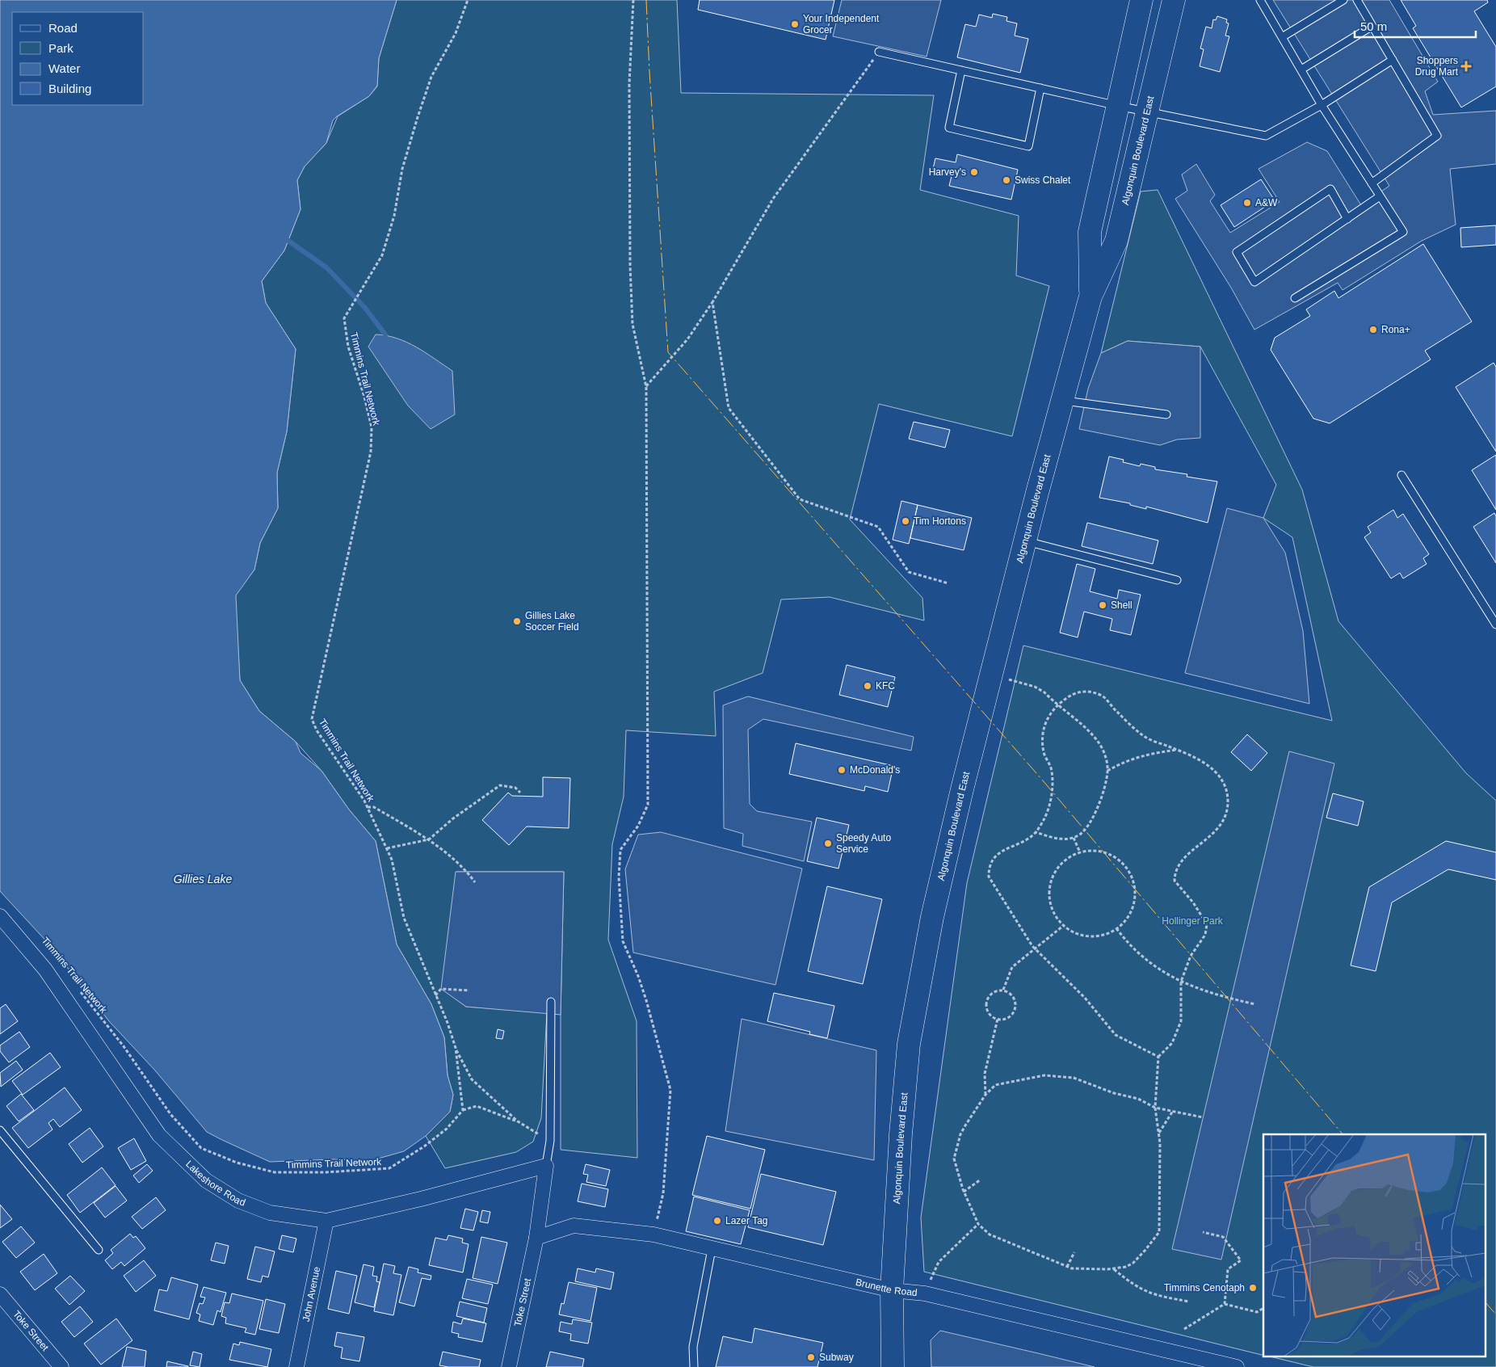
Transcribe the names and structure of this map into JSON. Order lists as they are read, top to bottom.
{
  "streets": {
    "main road": ["Algonquin Boulevard East"],
    "street": [
      "Lakeshore Road",
      "Brunette Road",
      "John Avenue",
      "Toke Street"
    ],
    "path": ["Timmins Trail Network"]
  },
  "crossings": [
    ["Algonquin Boulevard East", "Brunette Road"],
    ["Lakeshore Road", "John Avenue"],
    ["Lakeshore Road", "Toke Street"],
    ["Brunette Road", "Toke Street"]
  ],
  "water": ["Gillies Lake"],
  "parks": ["Hollinger Park"],
  "places": {
    "other": [
      "Your Independent Grocer",
      "Harvey's",
      "Swiss Chalet",
      "A&W",
      "Rona+",
      "Tim Hortons",
      "Shell",
      "Gillies Lake Soccer Field",
      "KFC",
      "McDonald's",
      "Speedy Auto Service",
      "Lazer Tag",
      "Timmins Cenotaph",
      "Subway"
    ],
    "health": ["Shoppers Drug Mart"]
  },
  "legend": [
    "Road",
    "Park",
    "Water",
    "Building"
  ],
  "scale_bar": "50 m"
}
